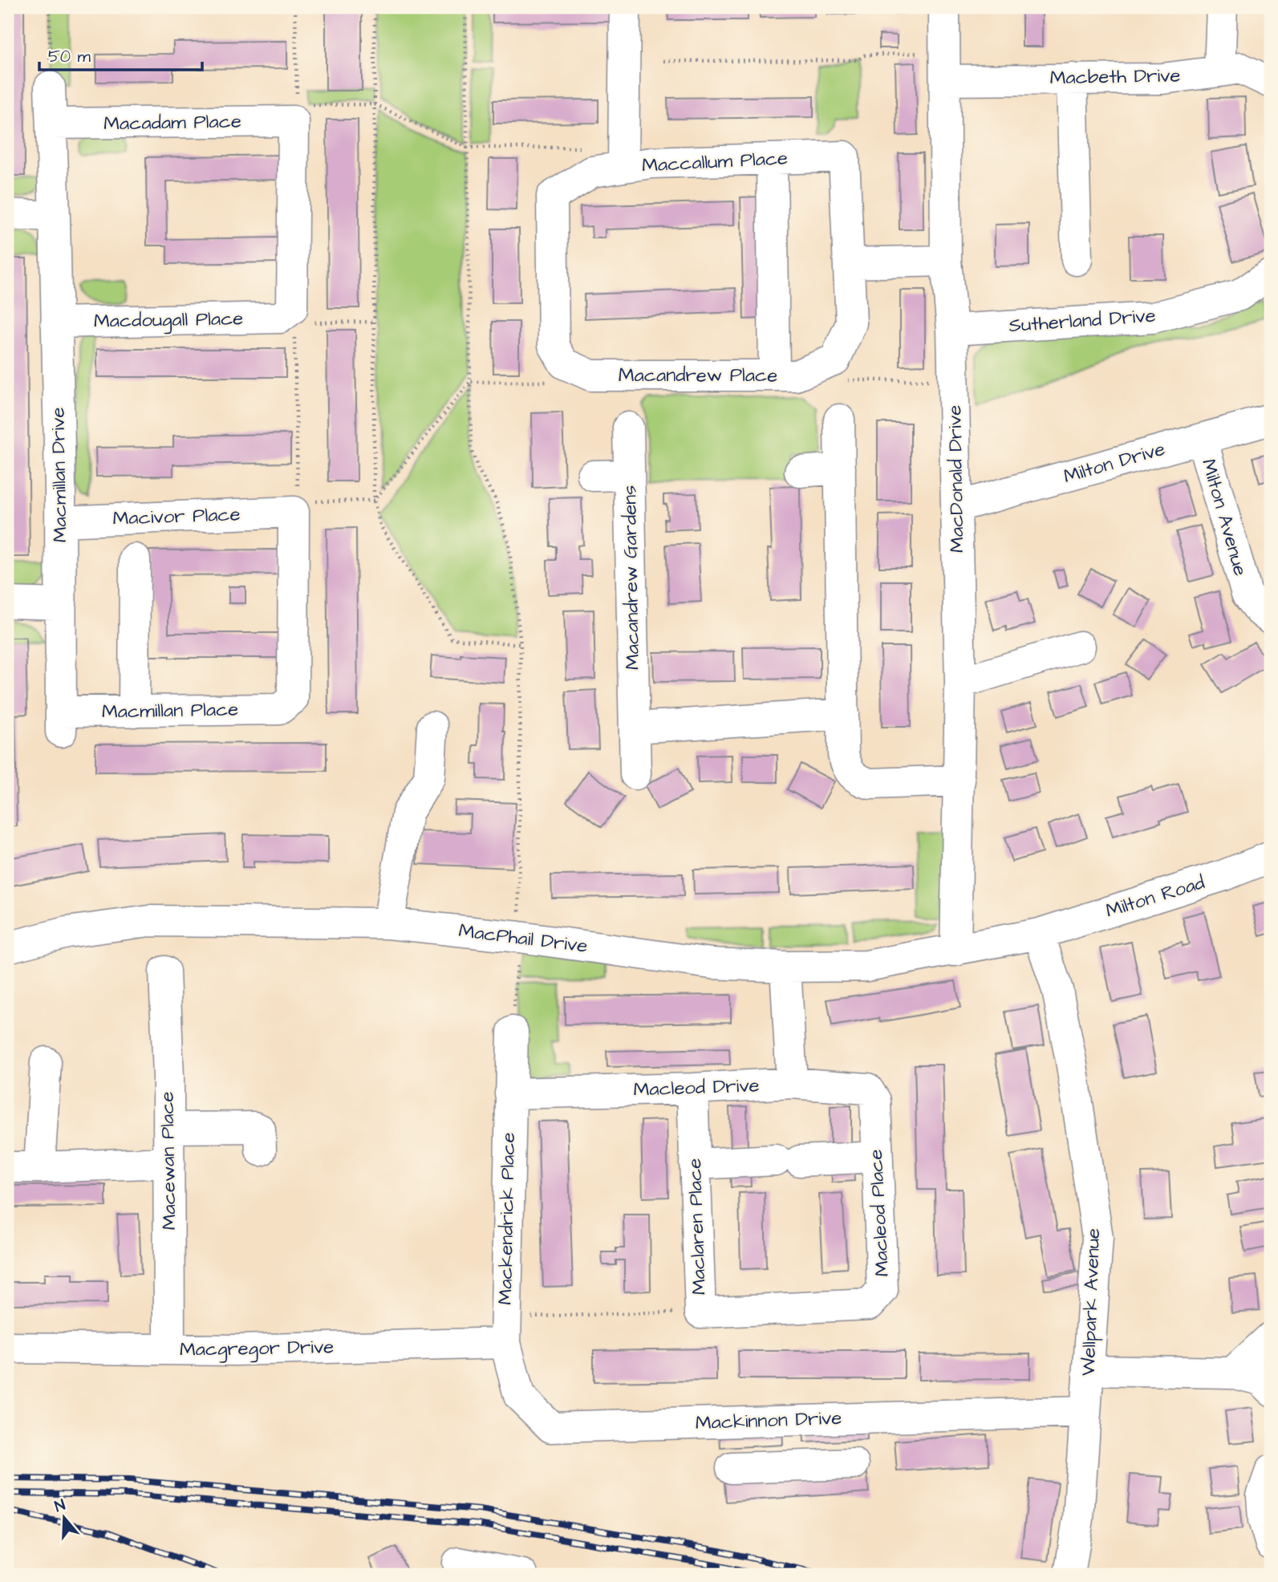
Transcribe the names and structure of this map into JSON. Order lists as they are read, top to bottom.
{
  "streets": {
    "street": [
      "Macbeth Drive",
      "Macadam Place",
      "Maccallum Place",
      "Macdougall Place",
      "Sutherland Drive",
      "Macandrew Place",
      "Milton Drive",
      "Macmillan Drive",
      "MacDonald Drive",
      "Macivor Place",
      "Milton Avenue",
      "Macandrew Gardens",
      "Macmillan Place",
      "Milton Road",
      "MacPhail Drive",
      "Macleod Drive",
      "Macewan Place",
      "Macleod Place",
      "Mackendrick Place",
      "Maclaren Place",
      "Wellpark Avenue",
      "Macgregor Drive",
      "Mackinnon Drive"
    ]
  },
  "crossings": [
    ["Macbeth Drive", "MacDonald Drive"],
    ["Macadam Place", "Macmillan Drive"],
    ["Maccallum Place", "Macandrew Place"],
    ["Macdougall Place", "Macmillan Drive"],
    ["Sutherland Drive", "MacDonald Drive"],
    ["Milton Drive", "MacDonald Drive"],
    ["Milton Drive", "Milton Avenue"],
    ["Macmillan Drive", "Macivor Place"],
    ["Macmillan Drive", "Macmillan Place"],
    ["MacDonald Drive", "MacPhail Drive"],
    ["Macivor Place", "Macmillan Place"],
    ["Milton Road", "MacPhail Drive"],
    ["Milton Road", "Wellpark Avenue"],
    ["MacPhail Drive", "Wellpark Avenue"],
    ["Macleod Drive", "Macleod Place"],
    ["Macleod Drive", "Mackendrick Place"],
    ["Macleod Drive", "Maclaren Place"],
    ["Macewan Place", "Macgregor Drive"],
    ["Macleod Place", "Maclaren Place"],
    ["Mackendrick Place", "Macgregor Drive"],
    ["Mackendrick Place", "Mackinnon Drive"],
    ["Wellpark Avenue", "Mackinnon Drive"],
    ["Macgregor Drive", "Mackinnon Drive"]
  ],
  "scale_bar": "50 m",
  "north": "top"
}
